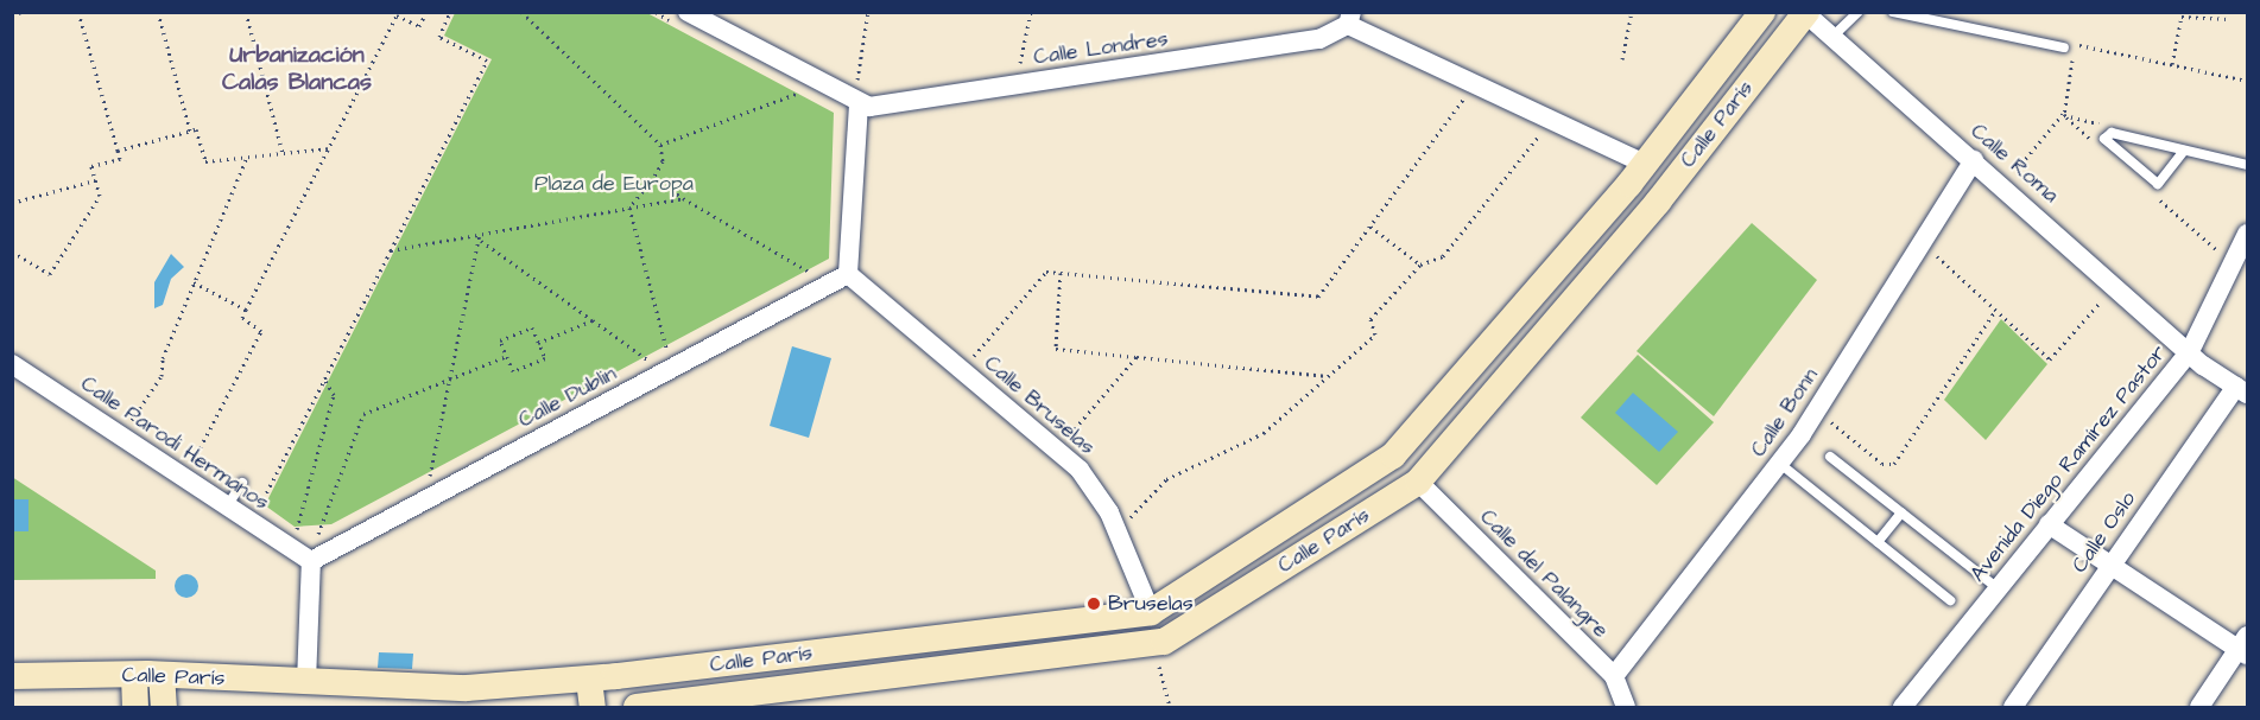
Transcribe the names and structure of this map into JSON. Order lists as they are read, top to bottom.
{
  "streets": {
    "main road": ["Calle París"],
    "street": [
      "Calle Londres",
      "Calle Roma",
      "Calle Dublin",
      "Calle Bruselas",
      "Calle Bonn",
      "Calle Parodi Hermanos",
      "Avenida Diego Ramírez Pastor",
      "Calle Oslo",
      "Calle del Palangre"
    ]
  },
  "crossings": [
    ["Calle Londres", "Calle París"],
    ["Calle París", "Calle Roma"],
    ["Calle París", "Calle Bruselas"],
    ["Calle París", "Calle del Palangre"],
    ["Calle Roma", "Calle Bonn"],
    ["Calle Roma", "Avenida Diego Ramírez Pastor"],
    ["Calle Roma", "Calle Oslo"],
    ["Calle Dublin", "Calle Bruselas"],
    ["Calle Dublin", "Calle Parodi Hermanos"],
    ["Calle Bonn", "Calle del Palangre"]
  ],
  "districts": ["Urbanización Calas Blancas"],
  "parks": ["Plaza de Europa"],
  "places": ["Bruselas"]
}
